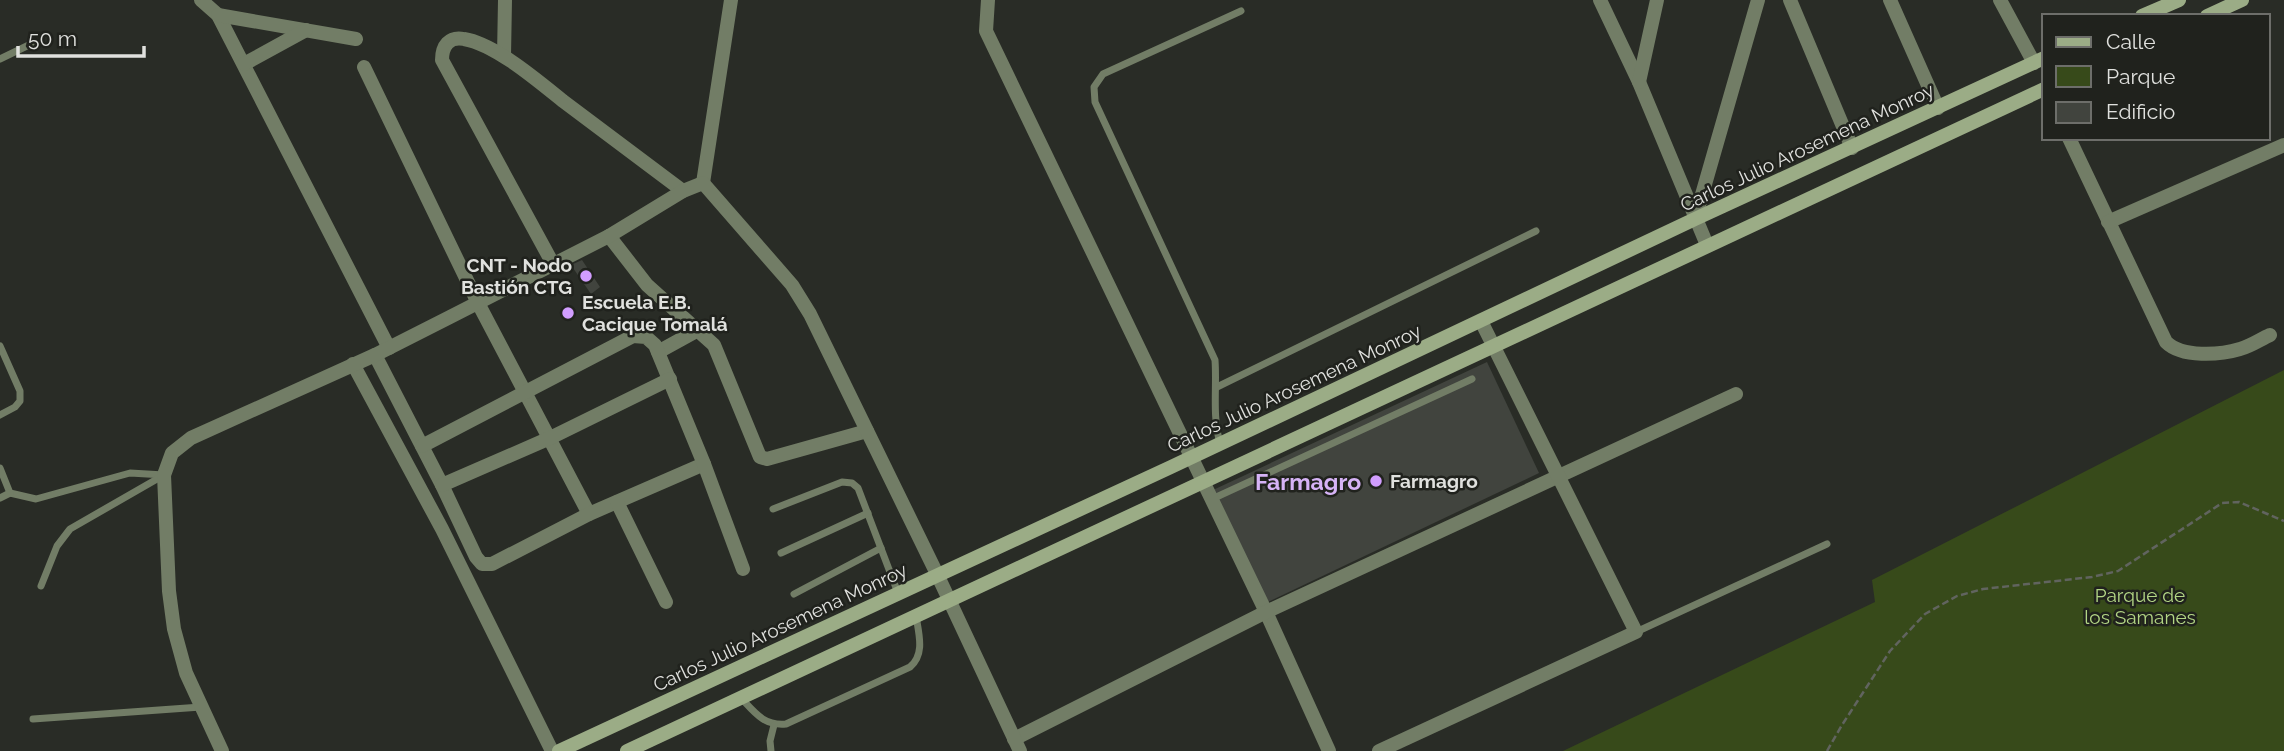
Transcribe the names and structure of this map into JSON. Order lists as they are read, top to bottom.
{
  "streets": {
    "main road": ["Carlos Julio Arosemena Monroy"]
  },
  "districts": ["Farmagro"],
  "parks": ["Parque de los Samanes"],
  "places": ["CNT - Nodo Bastión CTG", "Escuela E.B. Cacique Tomalá", "Farmagro"],
  "legend": ["Calle", "Parque", "Edificio"],
  "scale_bar": "50 m"
}
